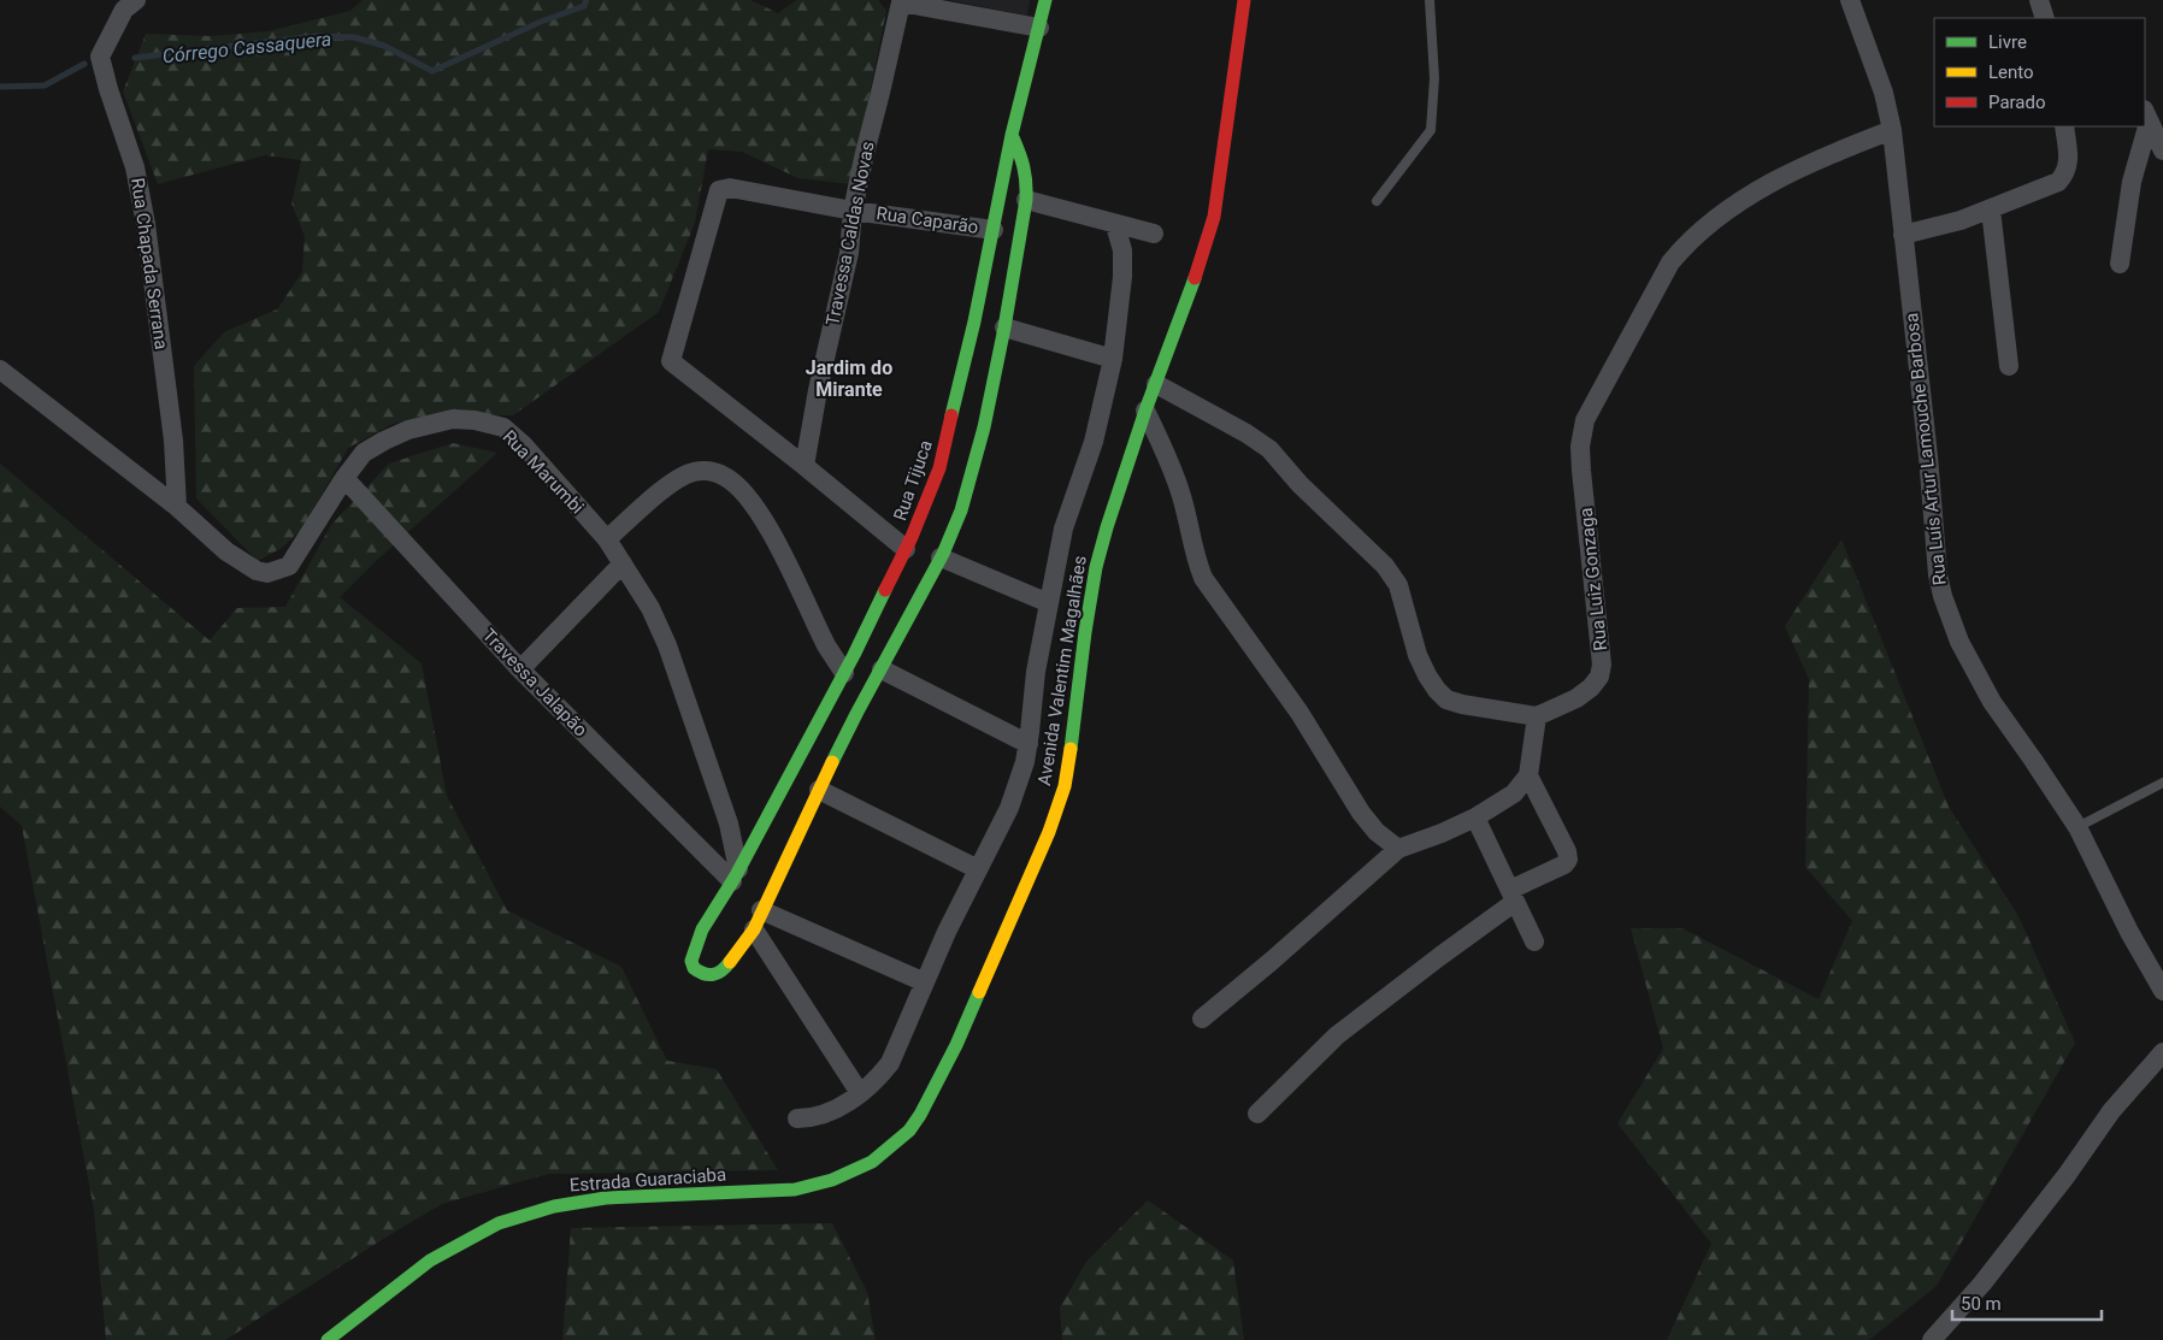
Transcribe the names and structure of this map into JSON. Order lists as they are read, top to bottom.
{
  "streets": {
    "street": [
      "Rua Caparão",
      "Travessa Caldas Novas",
      "Rua Chapada Serrana",
      "Rua Luís Artur Lamouche Barbosa",
      "Rua Marumbi",
      "Rua Tijuca",
      "Rua Luiz Gonzaga",
      "Avenida Valentim Magalhães",
      "Travessa Jalapão",
      "Estrada Guaraciaba"
    ]
  },
  "crossings": [
    ["Rua Caparão", "Travessa Caldas Novas"],
    ["Rua Caparão", "Rua Tijuca"],
    ["Travessa Caldas Novas", "Rua Tijuca"],
    ["Rua Chapada Serrana", "Rua Marumbi"],
    ["Rua Luís Artur Lamouche Barbosa", "Rua Luiz Gonzaga"],
    ["Rua Marumbi", "Rua Tijuca"],
    ["Rua Marumbi", "Travessa Jalapão"],
    ["Rua Tijuca", "Travessa Jalapão"],
    ["Avenida Valentim Magalhães", "Estrada Guaraciaba"]
  ],
  "districts": ["Jardim do Mirante"],
  "water": ["Córrego Cassaquera"],
  "legend": ["Livre", "Lento", "Parado"],
  "scale_bar": "50 m"
}
